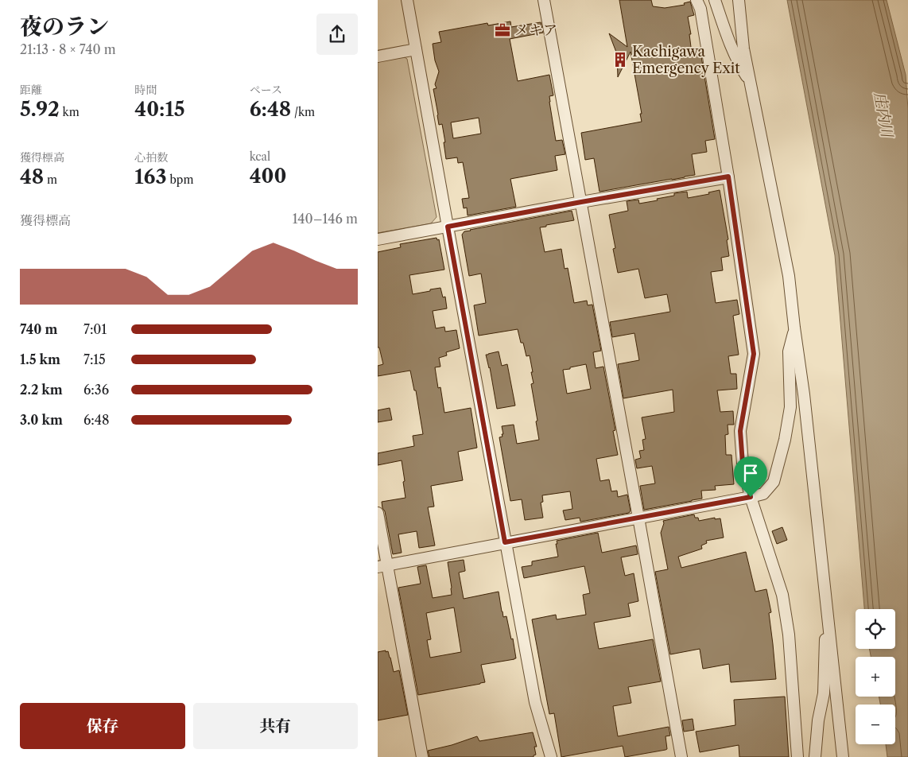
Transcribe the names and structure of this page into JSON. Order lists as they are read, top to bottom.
{
  "water": ["庄内川"],
  "places": {
    "office": ["メキア"],
    "building": ["Kachigawa Emergency Exit"]
  },
  "page": {
    "heading": ["夜のラン", "21:13 · 8 × 740 m"],
    "stats": [
      ["距離", "5.92 km"],
      ["時間", "40:15"],
      ["ペース", "6:48 /km"],
      ["獲得標高", "48 m"],
      ["心拍数", "163 bpm"],
      ["kcal", "400"]
    ],
    "chart": ["獲得標高", "140–146 m"],
    "list": [
      {
        "name": "740 m",
        "note": "7:01"
      },
      {
        "name": "1.5 km",
        "note": "7:15"
      },
      {
        "name": "2.2 km",
        "note": "6:36"
      },
      {
        "name": "3.0 km",
        "note": "6:48"
      }
    ],
    "map_buttons": ["+", "−"],
    "buttons": ["保存", "共有"]
  }
}
